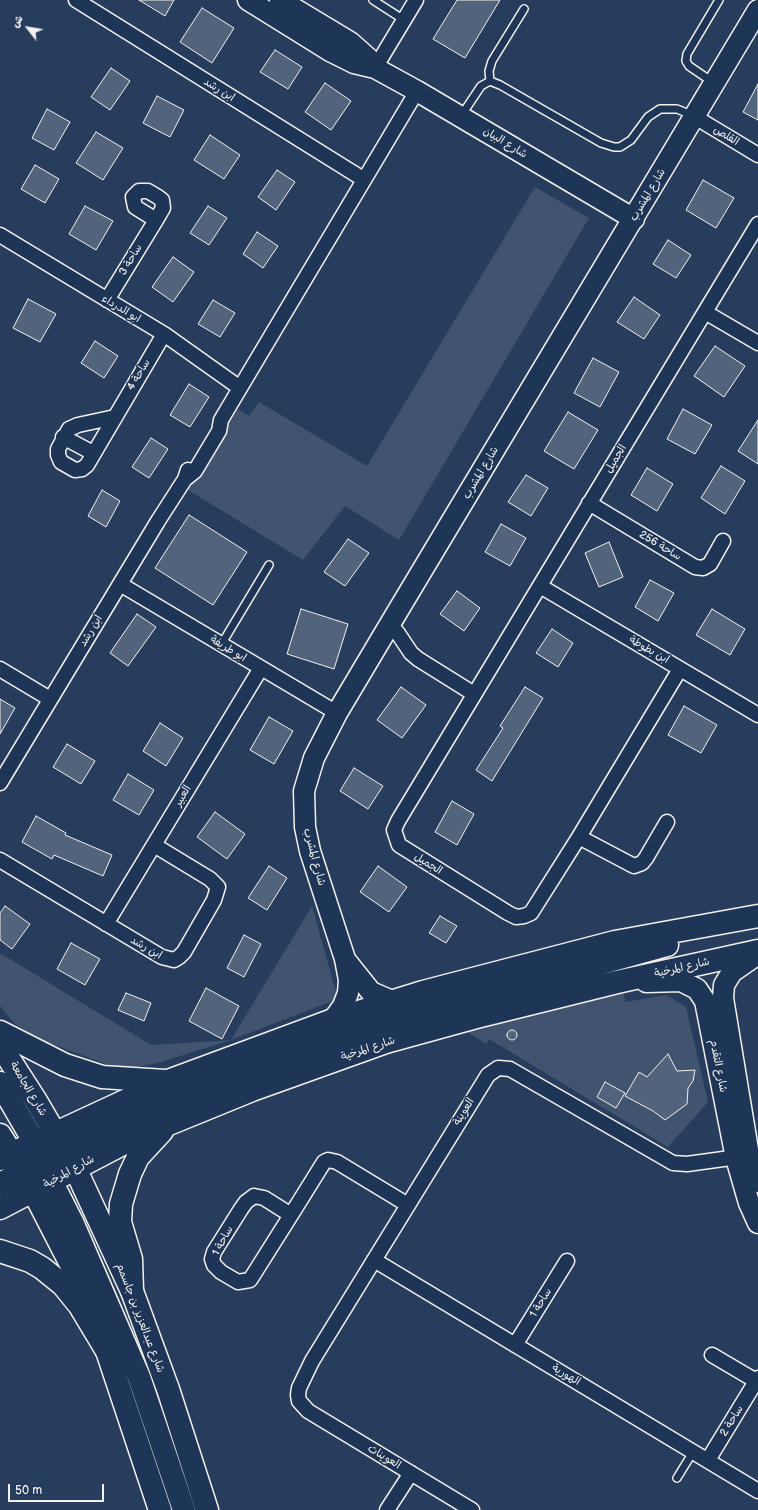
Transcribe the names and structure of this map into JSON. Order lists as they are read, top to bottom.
{
  "streets": {
    "main road": ["شارع المرخية", "شارع الجامعة", "شارع عبدالعزيز بن جاسمم"],
    "street": [
      "ابن رشد",
      "القلص",
      "شارع البيان",
      "شارع المشرب",
      "ساحة 3",
      "ابو الدرداء",
      "ساحة 4",
      "الجميل",
      "ساحة 256",
      "ابو طريفة",
      "ابن بطوطة",
      "العبير",
      "شارع التقدم",
      "العوينة",
      "ساحة 1",
      "الهورية",
      "ساحة 2",
      "العوينات"
    ]
  },
  "crossings": [
    ["ابن رشد", "شارع البيان"],
    ["ابن رشد", "ابو الدرداء"],
    ["ابن رشد", "ابو طريفة"],
    ["ابن رشد", "العبير"],
    ["القلص", "شارع المشرب"],
    ["شارع البيان", "شارع المشرب"],
    ["شارع المشرب", "ابو طريفة"],
    ["شارع المشرب", "شارع المرخية"],
    ["ساحة 3", "ابو الدرداء"],
    ["ابو الدرداء", "ساحة 4"],
    ["الجميل", "ساحة 256"],
    ["الجميل", "ابن بطوطة"],
    ["ابو طريفة", "العبير"],
    ["شارع المرخية", "شارع التقدم"],
    ["شارع المرخية", "شارع الجامعة"],
    ["شارع المرخية", "شارع عبدالعزيز بن جاسمم"],
    ["شارع التقدم", "العوينة"],
    ["شارع الجامعة", "شارع عبدالعزيز بن جاسمم"],
    ["العوينة", "ساحة 1"],
    ["العوينة", "الهورية"],
    ["العوينة", "العوينات"],
    ["ساحة 1", "الهورية"],
    ["الهورية", "ساحة 2"]
  ],
  "scale_bar": "50 m",
  "north": "top left"
}
